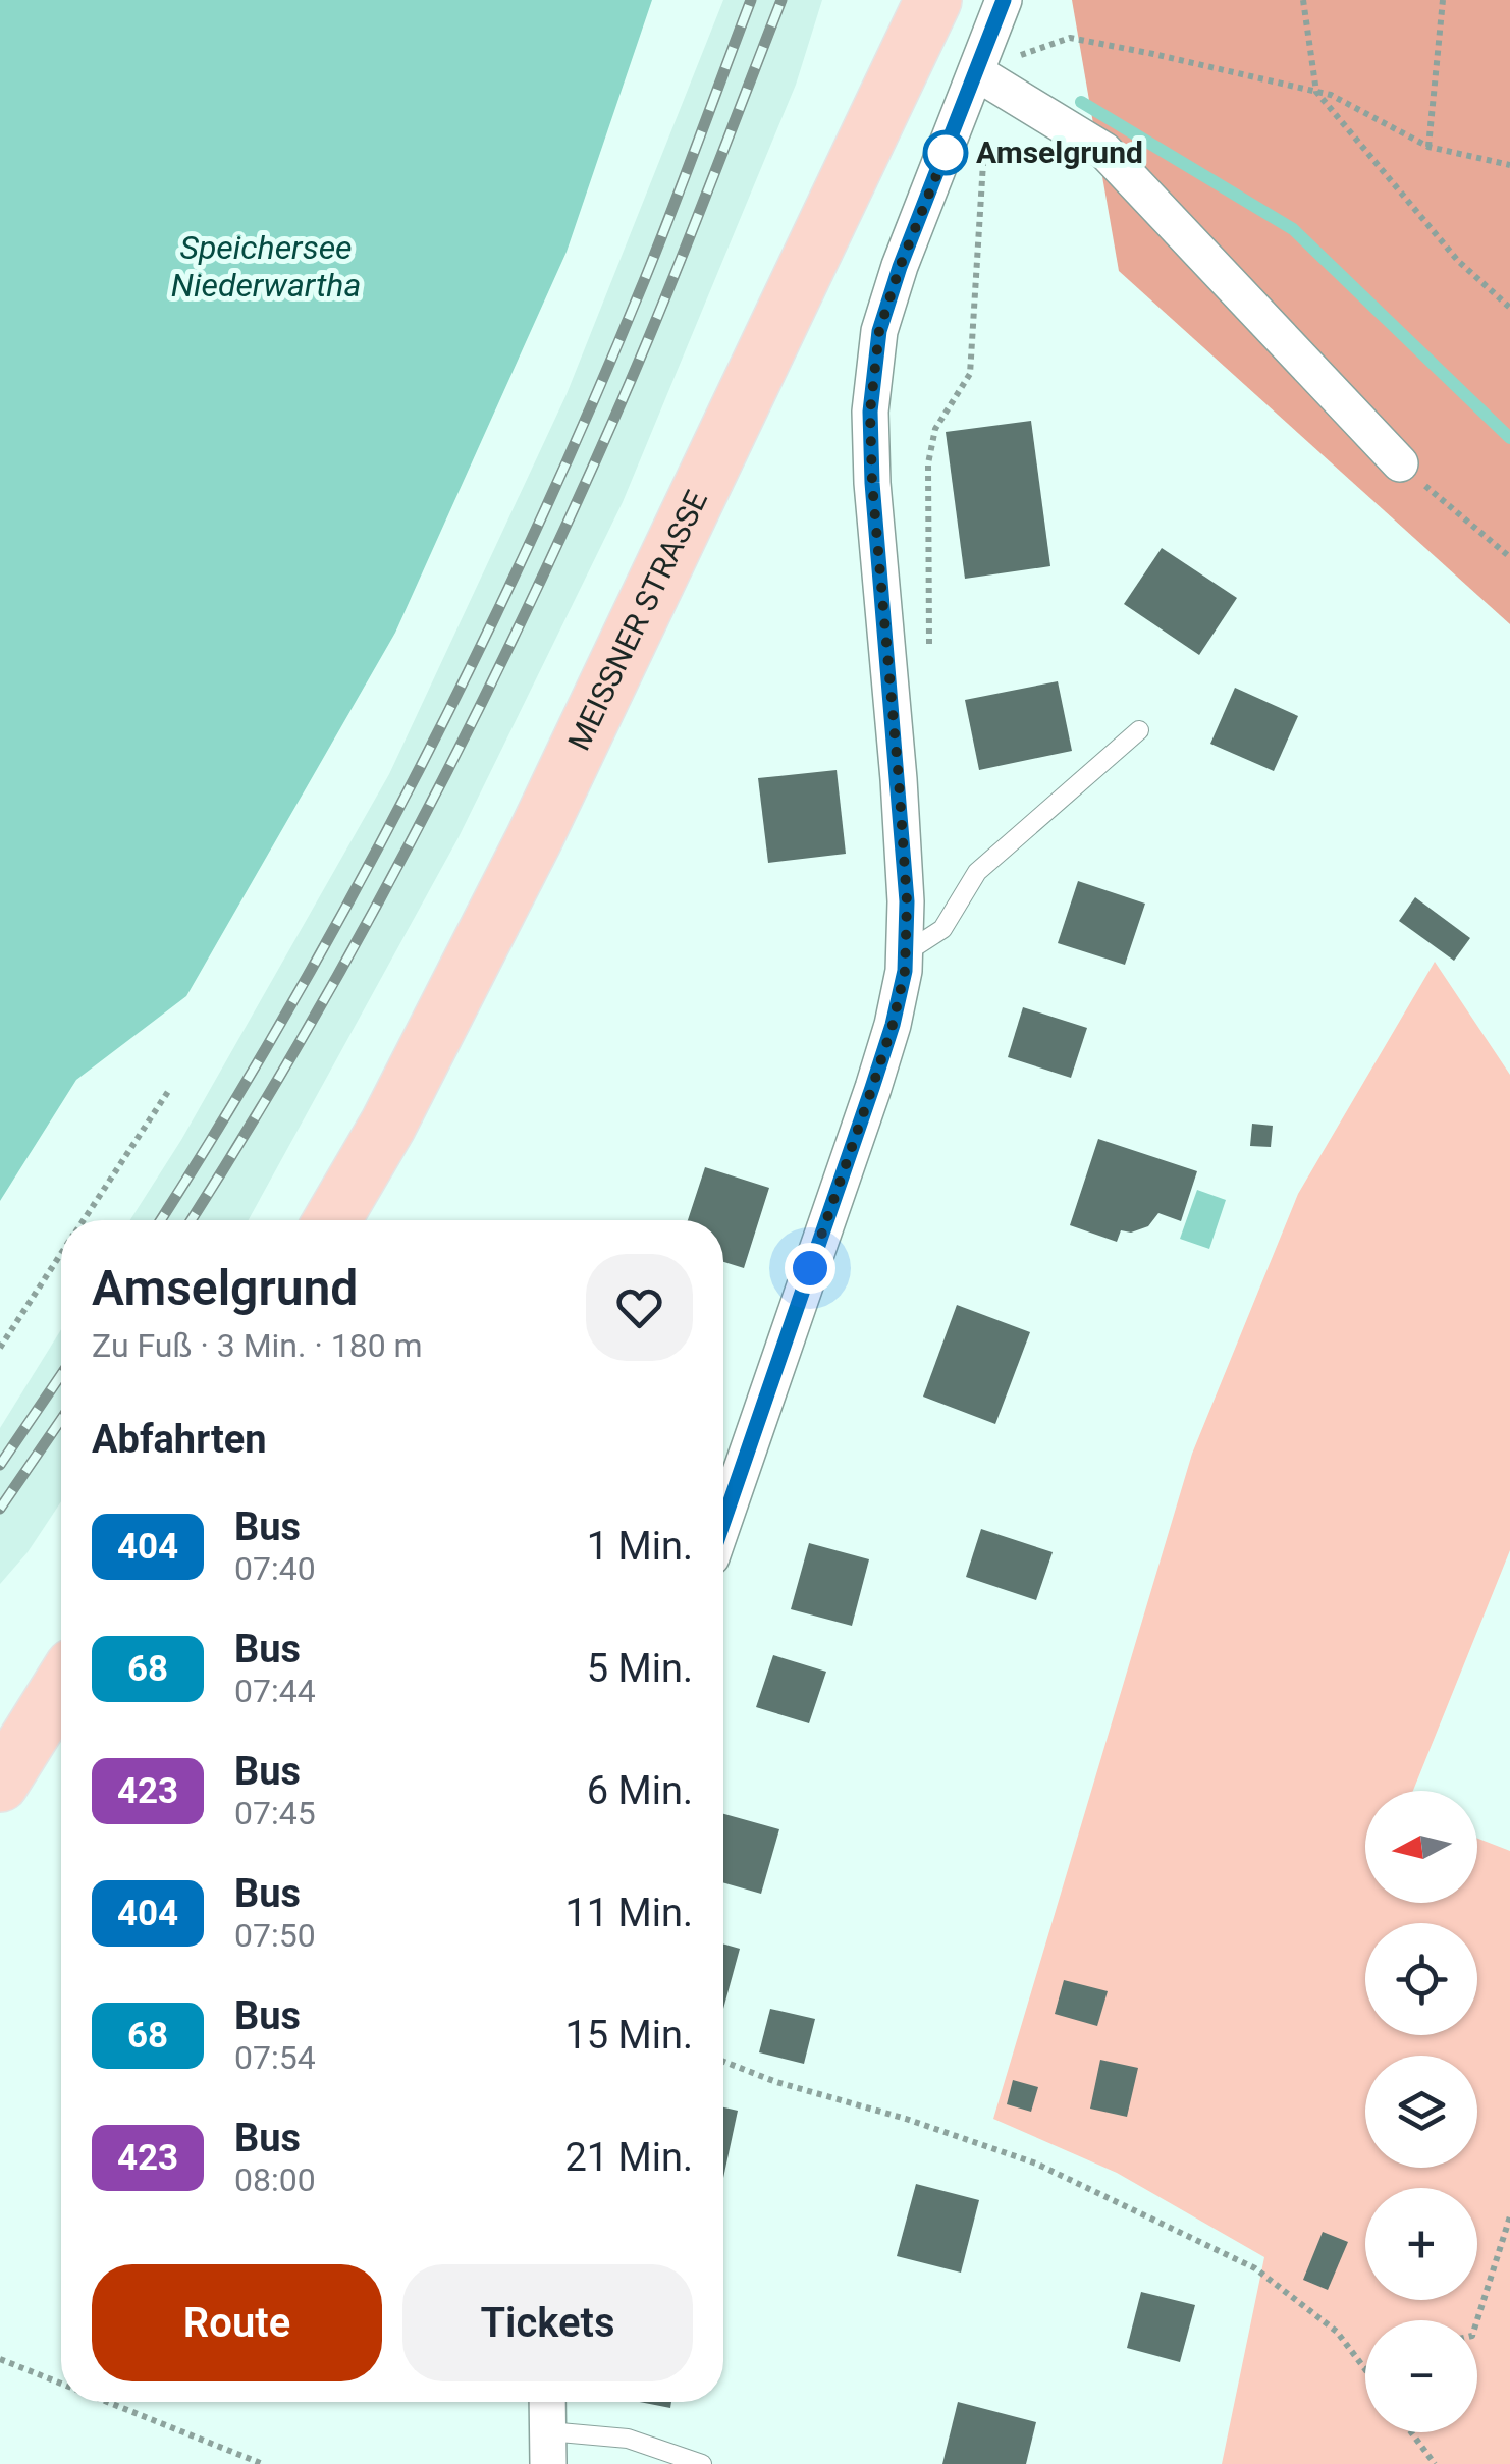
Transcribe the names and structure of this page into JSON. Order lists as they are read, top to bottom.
{
  "streets": {
    "main road": ["MEISSNER STRASSE"]
  },
  "water": ["Speichersee Niederwartha"],
  "places": ["Amselgrund"],
  "lines": ["bus line 404"],
  "north": "left",
  "page": {
    "heading": [
      ["Amselgrund", "Zu Fuß · 3 Min. · 180 m"],
      "Abfahrten"
    ],
    "list": [
      {
        "mark": "404",
        "name": "Bus",
        "note": "07:40",
        "value": "1 Min."
      },
      {
        "mark": "68",
        "name": "Bus",
        "note": "07:44",
        "value": "5 Min."
      },
      {
        "mark": "423",
        "name": "Bus",
        "note": "07:45",
        "value": "6 Min."
      },
      {
        "mark": "404",
        "name": "Bus",
        "note": "07:50",
        "value": "11 Min."
      },
      {
        "mark": "68",
        "name": "Bus",
        "note": "07:54",
        "value": "15 Min."
      },
      {
        "mark": "423",
        "name": "Bus",
        "note": "08:00",
        "value": "21 Min."
      }
    ],
    "map_buttons": ["+", "−"],
    "buttons": ["Route", "Tickets"]
  }
}
